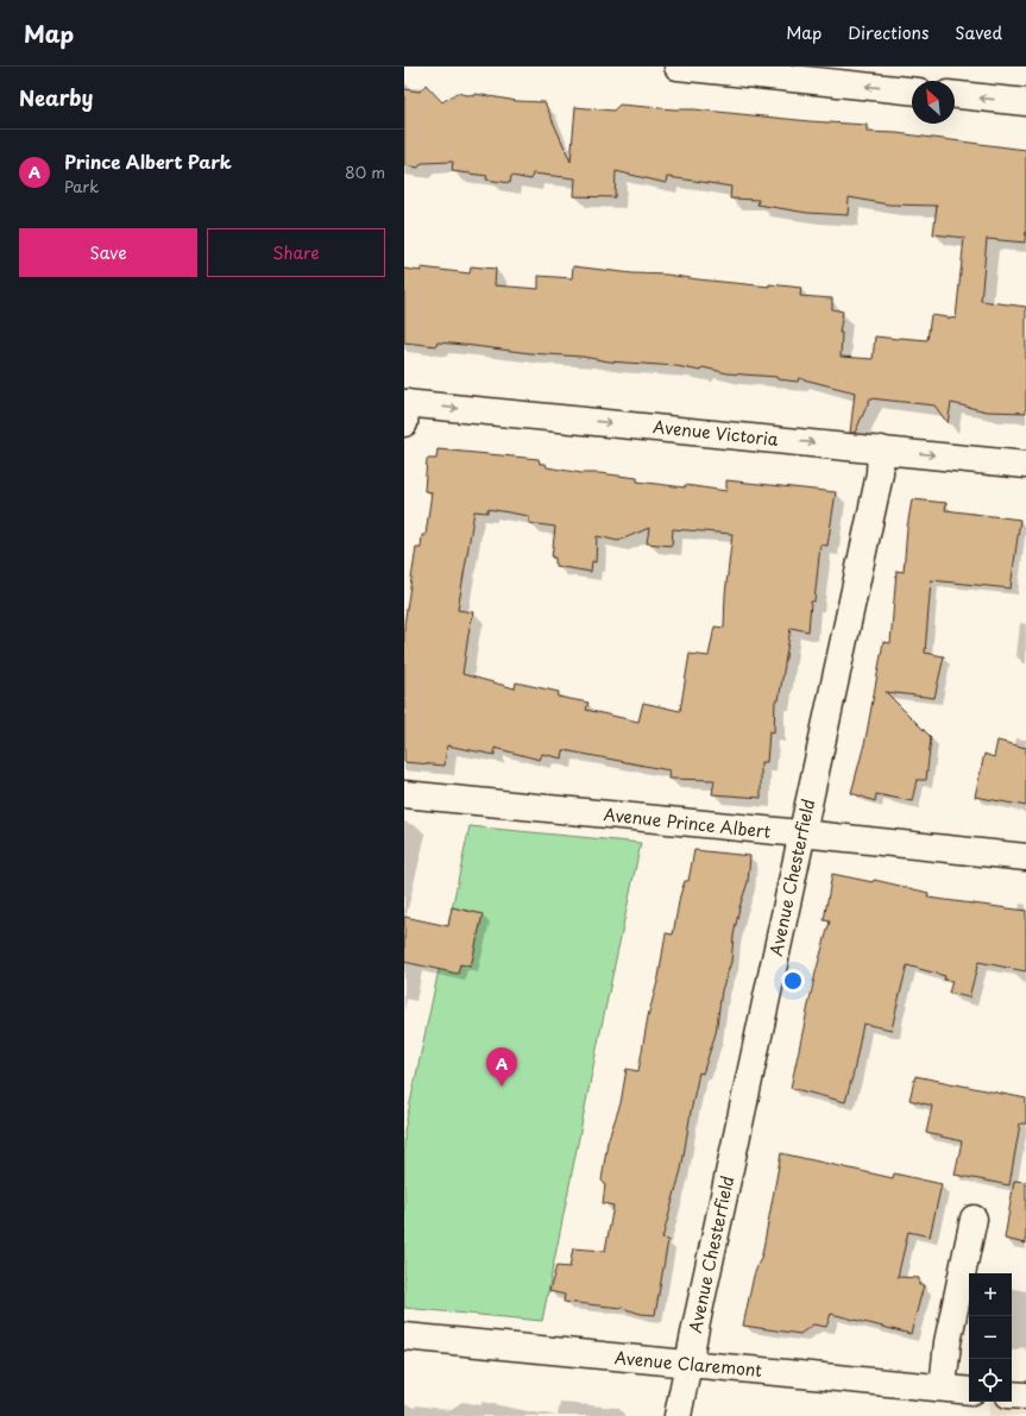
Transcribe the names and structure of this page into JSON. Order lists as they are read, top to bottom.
{
  "streets": {
    "street": [
      "Avenue Victoria",
      "Avenue Prince Albert",
      "Avenue Chesterfield",
      "Avenue Claremont"
    ]
  },
  "crossings": [
    ["Avenue Victoria", "Avenue Chesterfield"],
    ["Avenue Prince Albert", "Avenue Chesterfield"],
    ["Avenue Chesterfield", "Avenue Claremont"]
  ],
  "one_way": ["Avenue Victoria"],
  "north": "top left",
  "page": {
    "header": "Map",
    "nav": ["Map", "Directions", "Saved"],
    "heading": "Nearby",
    "list": [
      {
        "mark": "A",
        "name": "Prince Albert Park",
        "note": "Park",
        "value": "80 m"
      }
    ],
    "buttons": ["Save", "Share"],
    "pins": "A",
    "map_buttons": ["+", "−"]
  }
}
